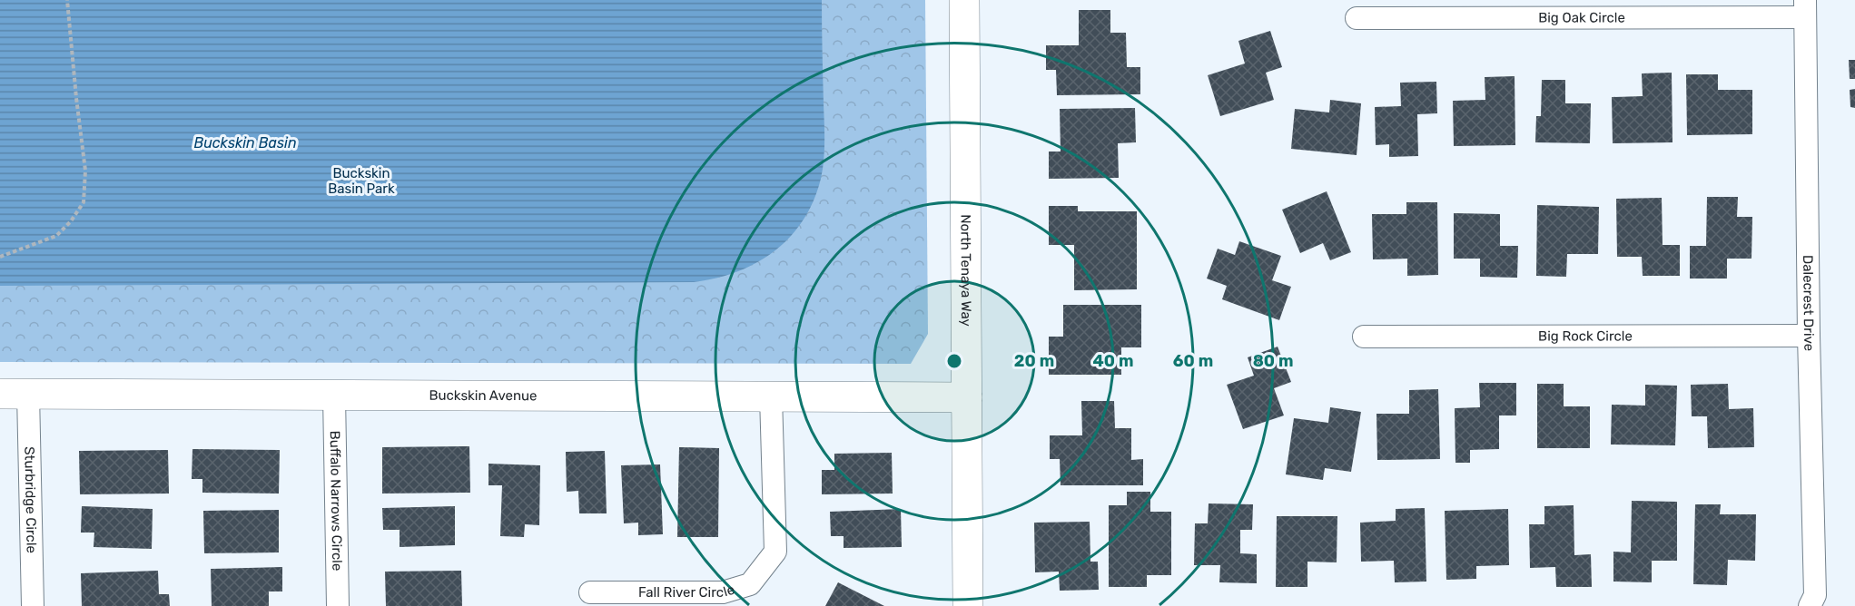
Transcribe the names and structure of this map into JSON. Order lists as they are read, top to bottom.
{
  "streets": {
    "street": [
      "Big Oak Circle",
      "North Tenaya Way",
      "Dalecrest Drive",
      "Big Rock Circle",
      "Buckskin Avenue",
      "Sturbridge Circle",
      "Buffalo Narrows Circle",
      "Fall River Circle"
    ]
  },
  "crossings": [
    ["Big Oak Circle", "Dalecrest Drive"],
    ["North Tenaya Way", "Buckskin Avenue"],
    ["Dalecrest Drive", "Big Rock Circle"],
    ["Buckskin Avenue", "Sturbridge Circle"],
    ["Buckskin Avenue", "Buffalo Narrows Circle"],
    ["Buckskin Avenue", "Fall River Circle"]
  ],
  "water": ["Buckskin Basin"],
  "parks": ["Buckskin Basin Park"],
  "rings": [
    "20 m",
    "40 m",
    "60 m",
    "80 m"
  ]
}
